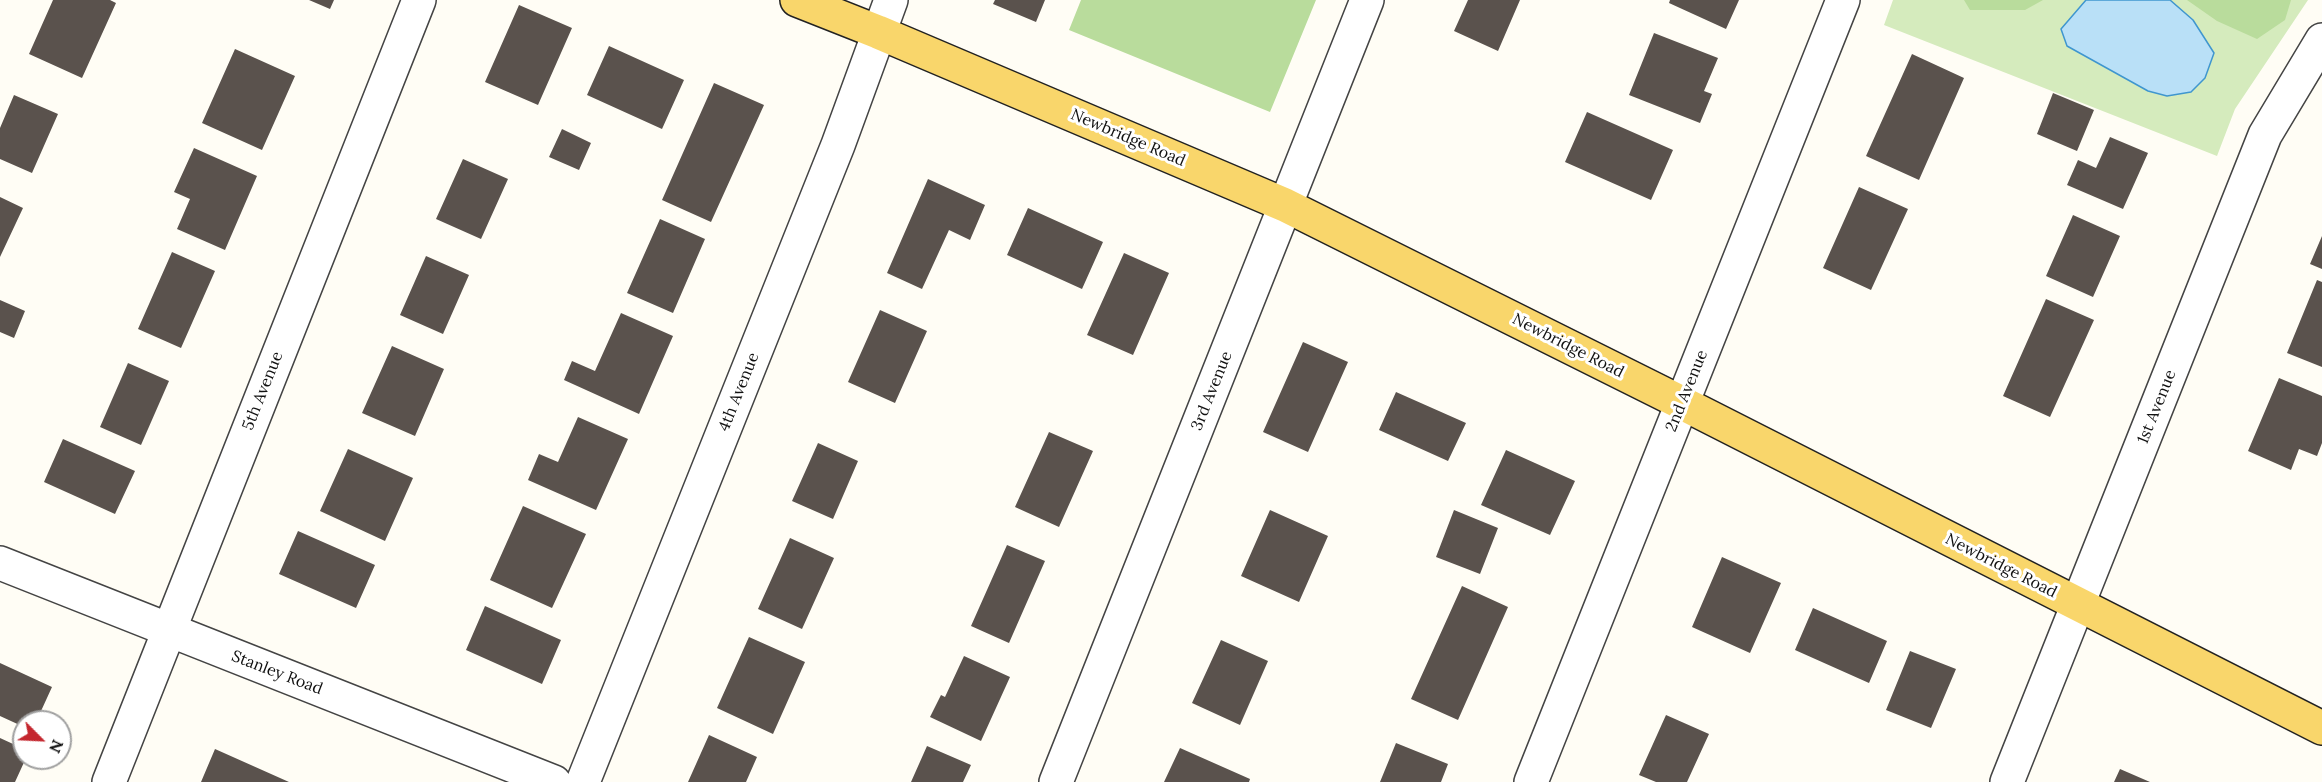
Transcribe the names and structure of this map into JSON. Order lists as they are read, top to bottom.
{
  "streets": {
    "main road": ["Newbridge Road"],
    "street": [
      "5th Avenue",
      "3rd Avenue",
      "2nd Avenue",
      "4th Avenue",
      "1st Avenue",
      "Stanley Road"
    ]
  },
  "crossings": [
    ["Newbridge Road", "3rd Avenue"],
    ["Newbridge Road", "2nd Avenue"],
    ["Newbridge Road", "4th Avenue"],
    ["Newbridge Road", "1st Avenue"],
    ["5th Avenue", "Stanley Road"]
  ],
  "north": "bottom right"
}
